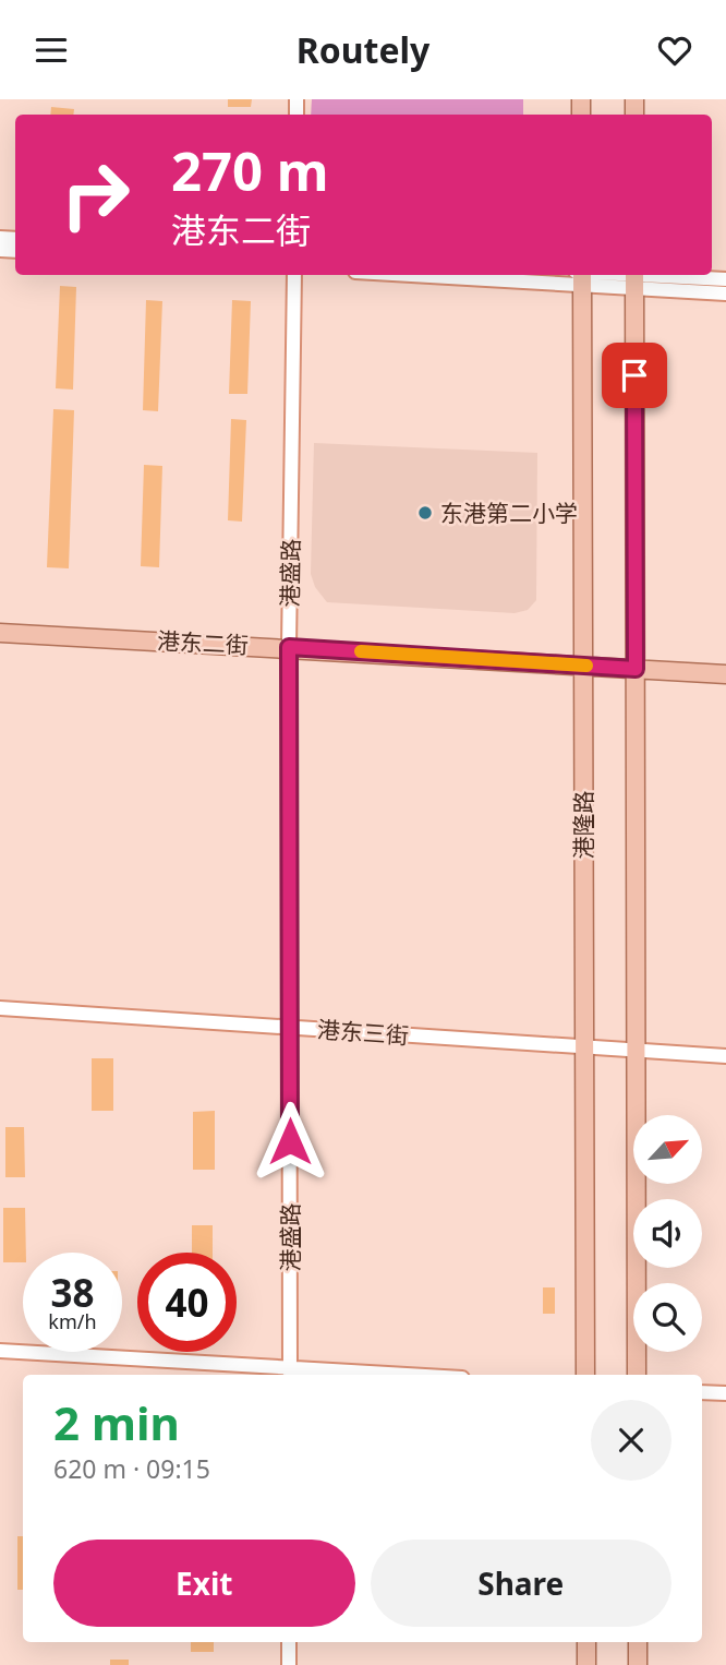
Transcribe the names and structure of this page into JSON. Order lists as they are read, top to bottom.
{
  "streets": {
    "main road": ["港东二街", "港隆路"],
    "street": ["港盛路", "港东三街"]
  },
  "crossings": [
    ["港盛路", "港东二街"],
    ["港盛路", "港东三街"],
    ["港东二街", "港隆路"],
    ["港隆路", "港东三街"]
  ],
  "places": ["东港第二小学"],
  "north": "top right",
  "page": {
    "header": "Routely",
    "turn": ["270 m", "港东二街"],
    "speed": "38 km/h",
    "limit": "40",
    "heading": ["2 min", "620 m · 09:15"],
    "buttons": ["Exit", "Share"]
  }
}
